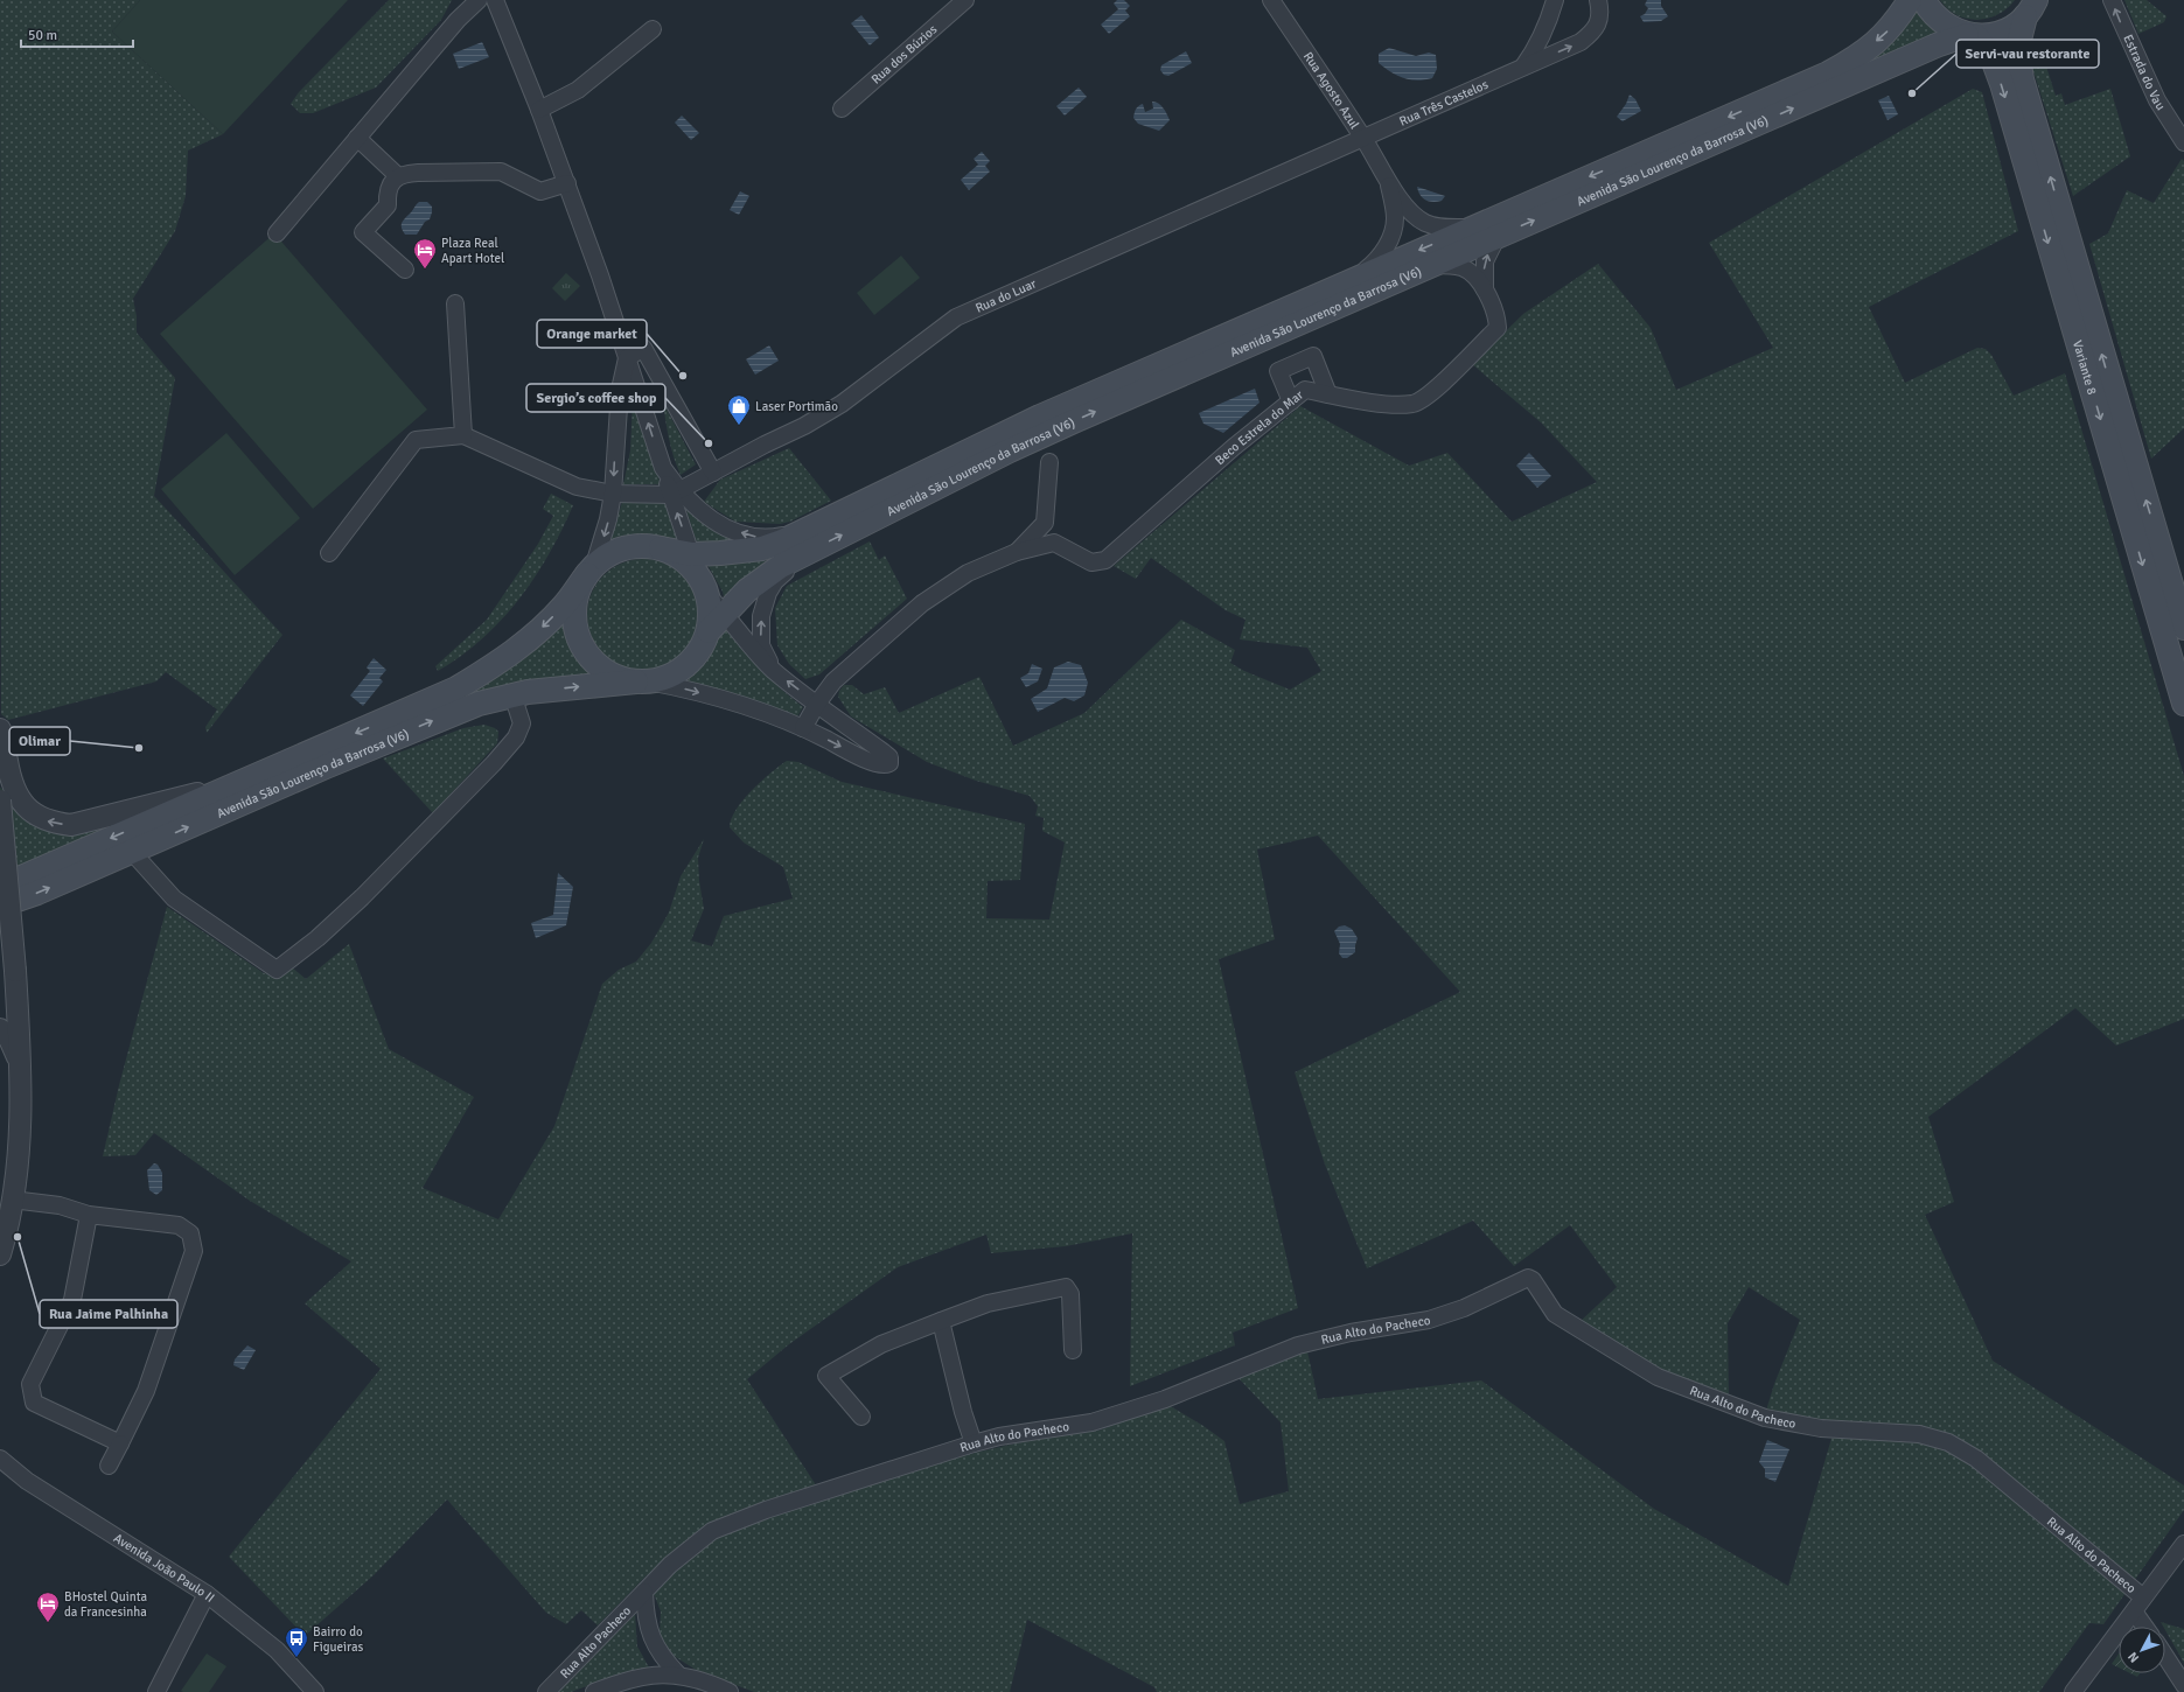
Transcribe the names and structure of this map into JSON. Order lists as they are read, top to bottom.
{
  "streets": {
    "main road": ["Avenida São Lourenço da Barrosa (V6)", "Variante 8"],
    "street": [
      "Rua dos Búzios",
      "Estrada do Vau",
      "Rua Agosto Azul",
      "Rua Três Castelos",
      "Rua do Luar",
      "Beco Estrela do Mar",
      "Rua Alto do Pacheco",
      "Avenida João Paulo II",
      "Rua Alto Pacheco"
    ]
  },
  "crossings": [
    ["Rua Agosto Azul", "Rua Três Castelos"],
    ["Rua Agosto Azul", "Avenida São Lourenço da Barrosa (V6)"],
    ["Rua Agosto Azul", "Rua do Luar"],
    ["Rua Três Castelos", "Rua do Luar"],
    ["Avenida São Lourenço da Barrosa (V6)", "Variante 8"],
    ["Rua Alto do Pacheco", "Rua Alto Pacheco"]
  ],
  "one_way": ["Estrada do Vau"],
  "places": {
    "other": [
      "Servi-vau restorante",
      "Orange market",
      "Sergio’s coffee shop",
      "Olimar",
      "Rua Jaime Palhinha"
    ],
    "hotel": ["Plaza Real Apart Hotel", "BHostel Quinta da Francesinha"],
    "shop": ["Laser Portimão"],
    "bus stop": ["Bairro do Figueiras"]
  },
  "scale_bar": "50 m",
  "north": "bottom left"
}
